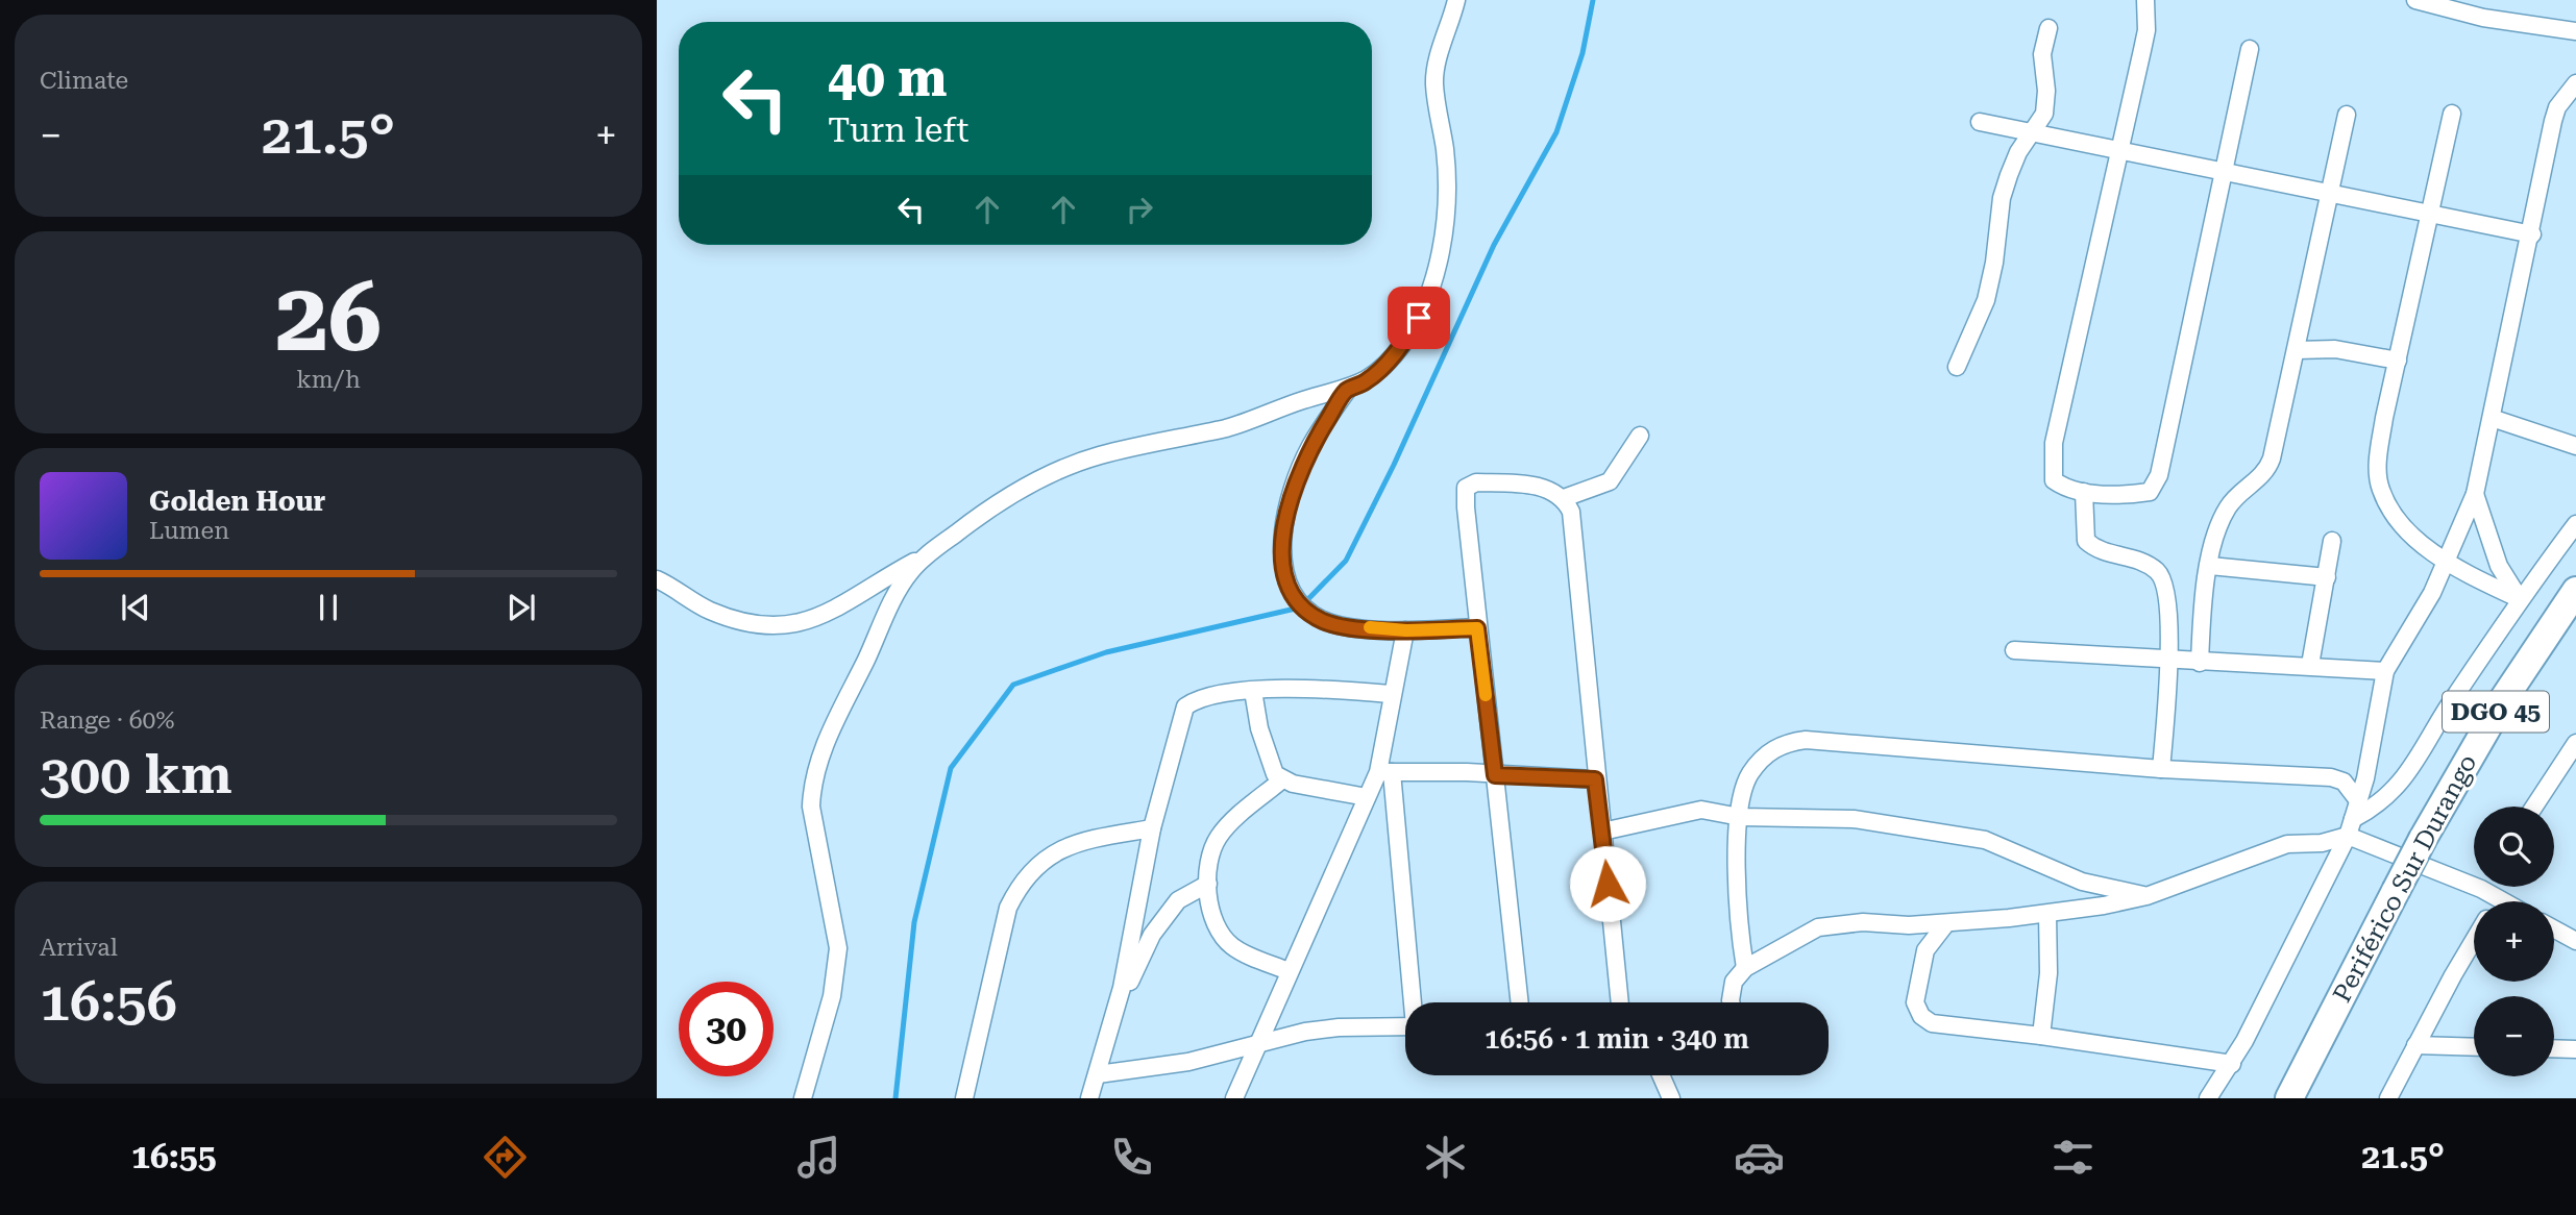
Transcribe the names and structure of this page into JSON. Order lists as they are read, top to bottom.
{
  "streets": {
    "highway": ["DGO 45", "Periférico Sur Durango"]
  },
  "page": {
    "tile": [
      "Climate",
      ["26", "km/h"],
      ["Range · 60%", "300 km"],
      ["Arrival", "16:56"]
    ],
    "turn": ["40 m", "Turn left"],
    "heat": ["−", "21.5°", "+"],
    "song": ["Golden Hour", "Lumen"],
    "map_buttons": ["+", "−"],
    "limit": "30",
    "trip": "16:56 · 1 min · 340 m",
    "tabs": ["16:55", "21.5°"]
  }
}
